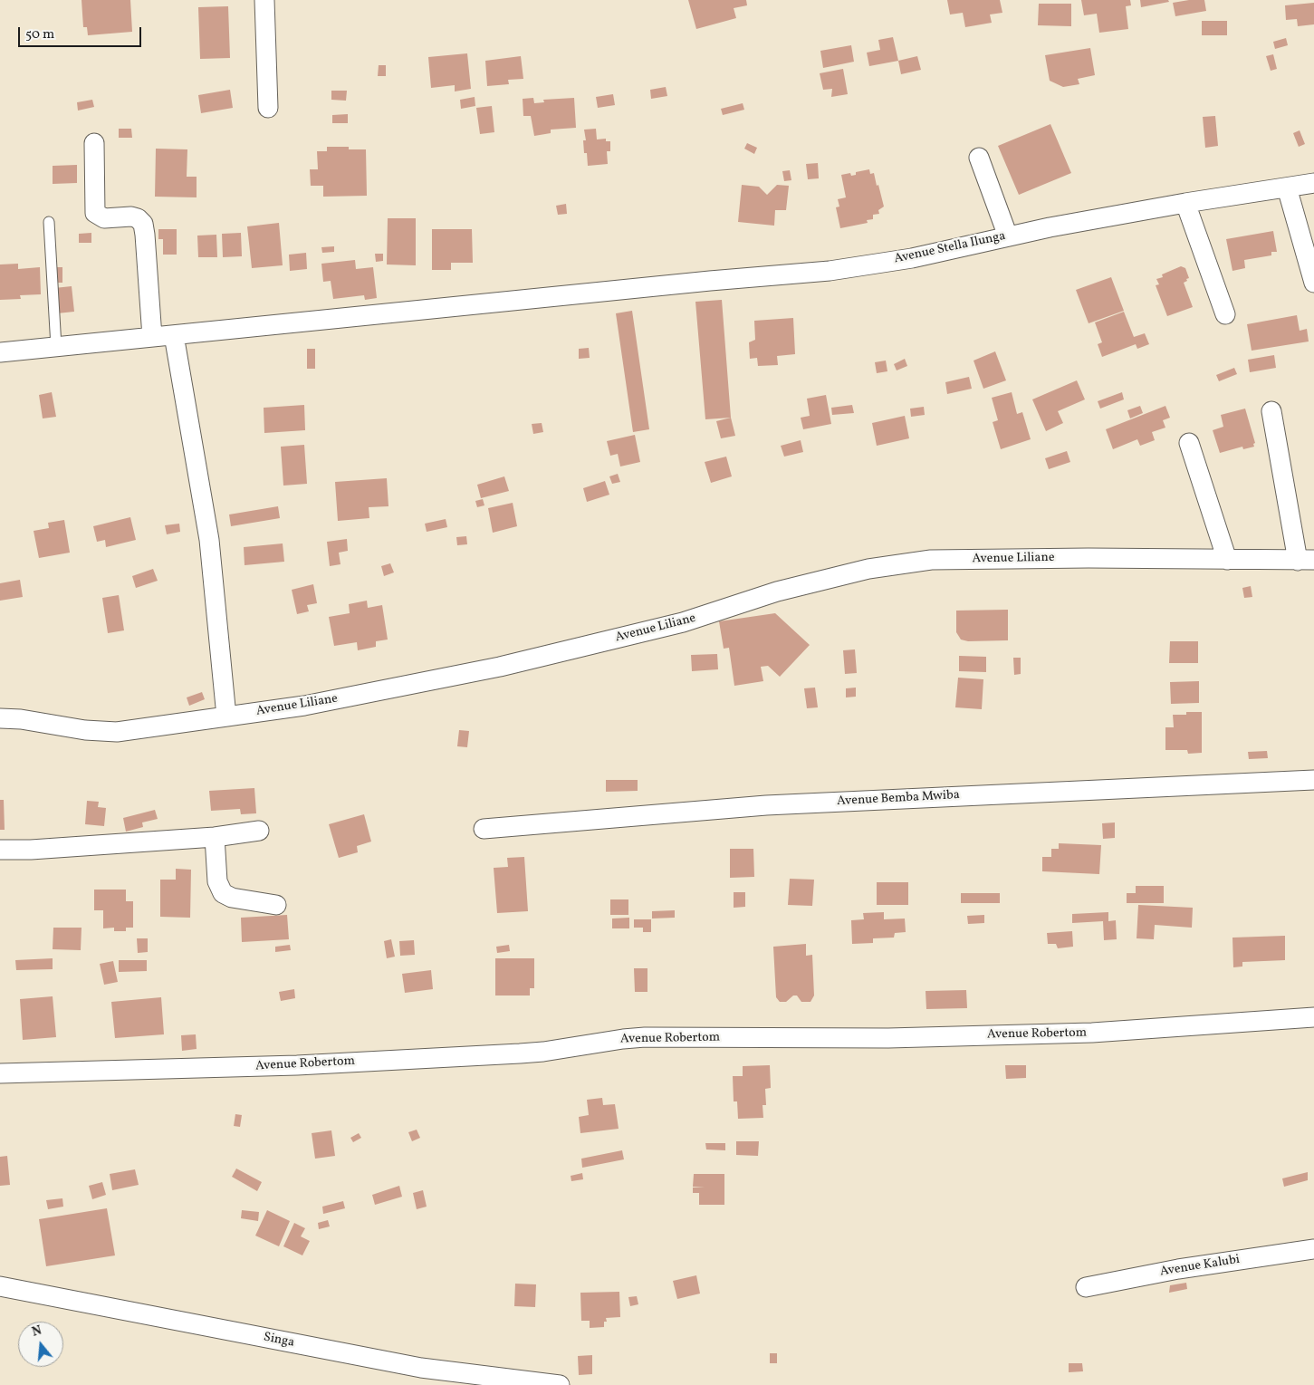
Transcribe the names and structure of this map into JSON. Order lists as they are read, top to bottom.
{
  "streets": {
    "street": [
      "Avenue Stella Ilunga",
      "Avenue Liliane",
      "Avenue Bemba Mwiba",
      "Avenue Robertom",
      "Avenue Kalubi",
      "Singa"
    ]
  },
  "scale_bar": "50 m",
  "north": "top"
}
